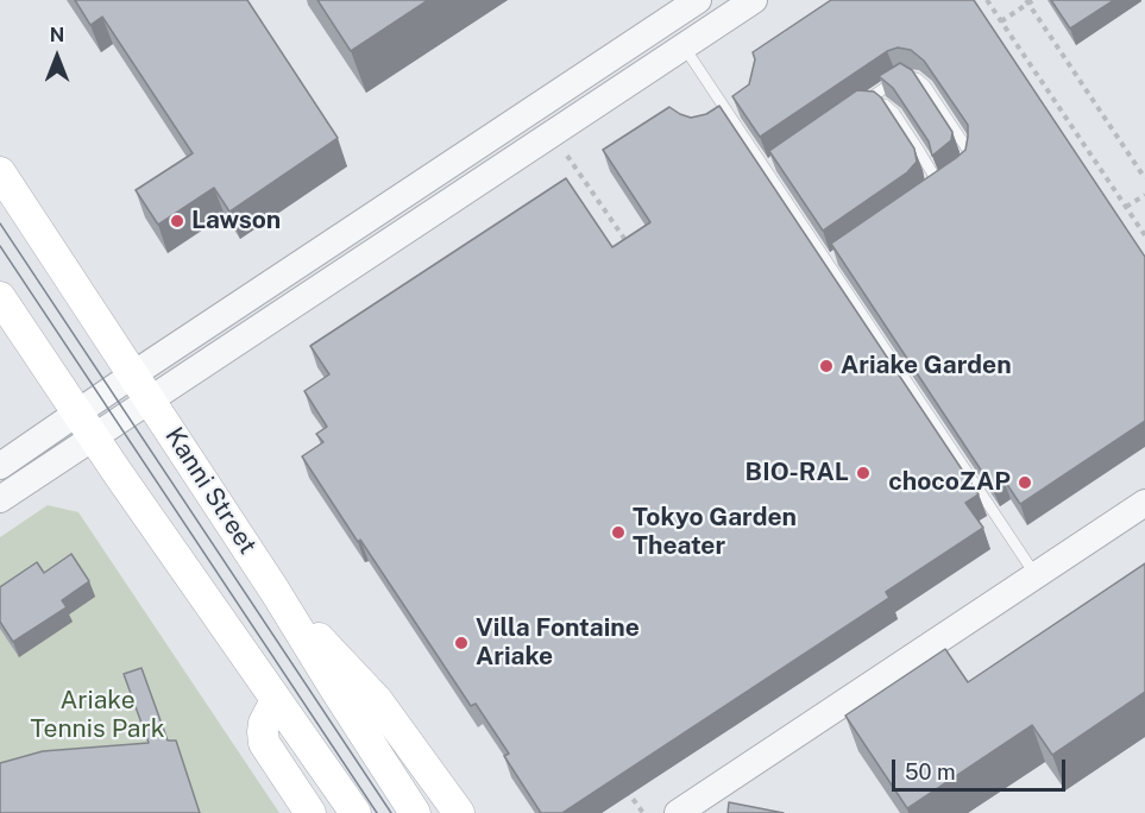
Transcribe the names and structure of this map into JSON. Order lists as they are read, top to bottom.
{
  "streets": {
    "main road": ["Kanni Street"]
  },
  "parks": ["Ariake Tennis Park"],
  "places": [
    "Lawson",
    "Ariake Garden",
    "BIO-RAL",
    "chocoZAP",
    "Tokyo Garden Theater",
    "Villa Fontaine Ariake"
  ],
  "scale_bar": "50 m",
  "north": "top"
}
